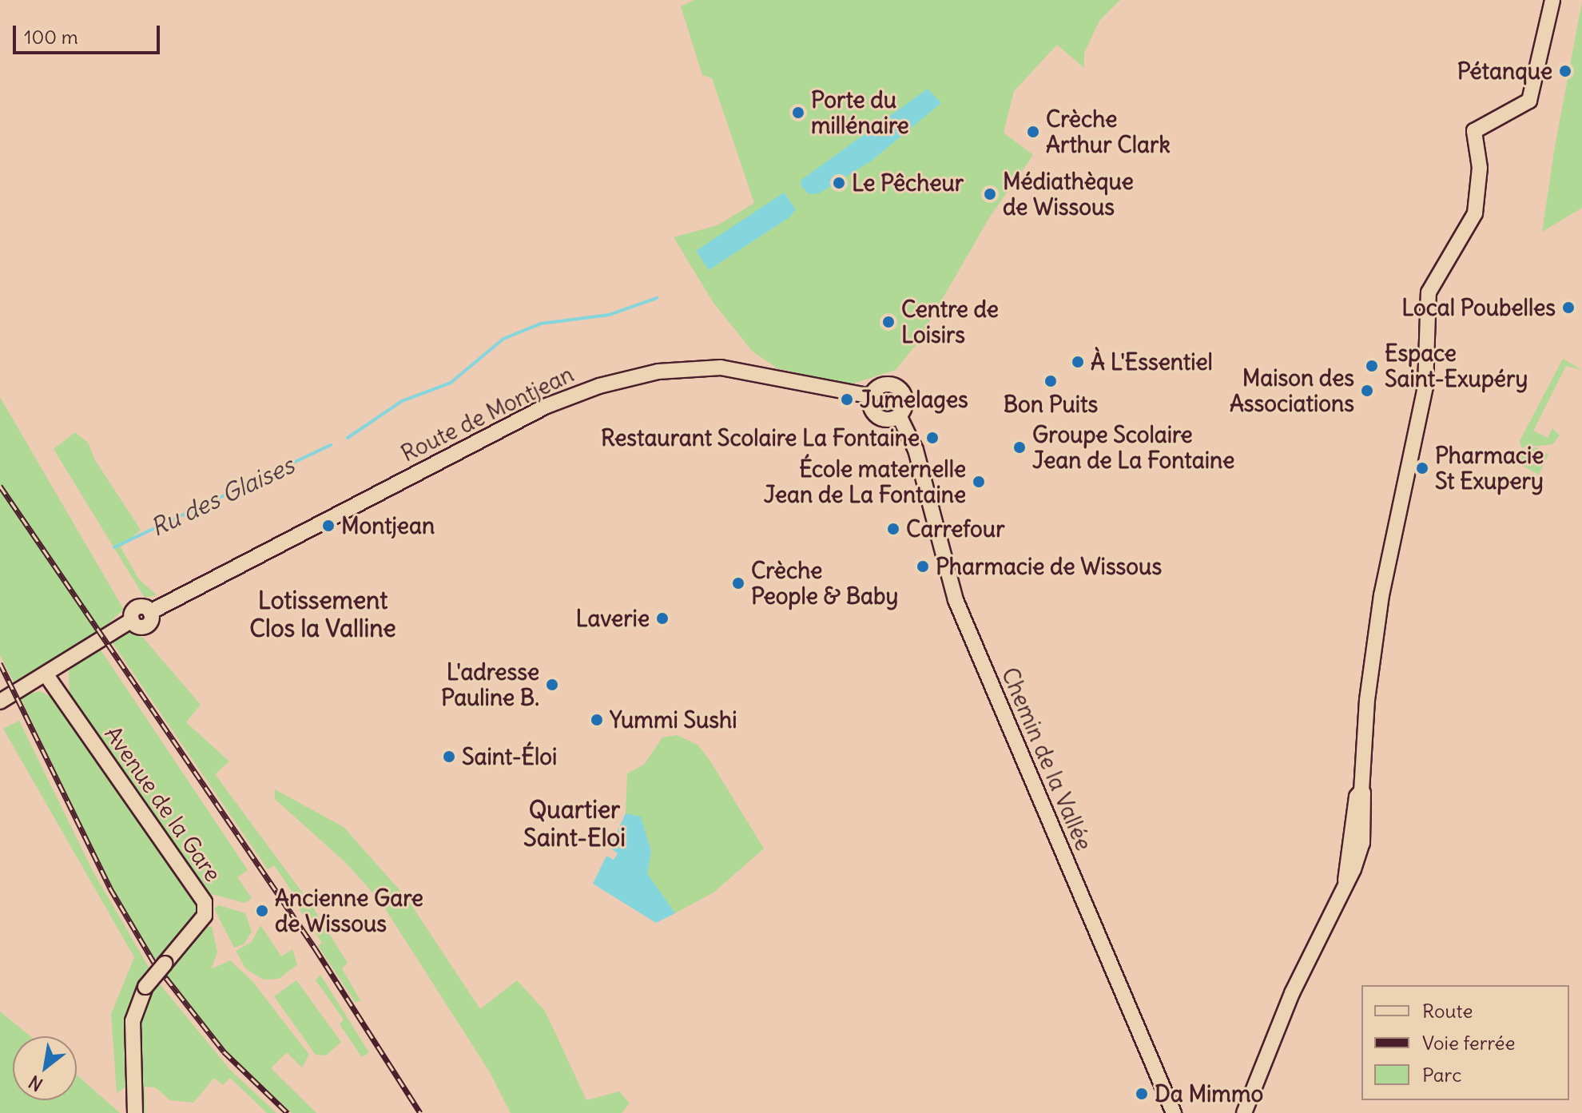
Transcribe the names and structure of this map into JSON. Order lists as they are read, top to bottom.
{
  "streets": {
    "street": ["Route de Montjean", "Chemin de la Vallée", "Avenue de la Gare"]
  },
  "crossings": [
    ["Route de Montjean", "Chemin de la Vallée"],
    ["Route de Montjean", "Avenue de la Gare"]
  ],
  "districts": ["Lotissement Clos la Valline", "Quartier Saint-Eloi"],
  "water": ["Ru des Glaises"],
  "places": [
    "Pétanque",
    "Porte du millénaire",
    "Crèche Arthur Clark",
    "Le Pêcheur",
    "Médiathèque de Wissous",
    "Local Poubelles",
    "Centre de Loisirs",
    "À L'Essentiel",
    "Espace Saint-Exupéry",
    "Bon Puits",
    "Maison des Associations",
    "Jumelages",
    "Restaurant Scolaire La Fontaine",
    "Groupe Scolaire Jean de La Fontaine",
    "Pharmacie St Exupery",
    "École maternelle Jean de La Fontaine",
    "Montjean",
    "Carrefour",
    "Pharmacie de Wissous",
    "Crèche People & Baby",
    "Laverie",
    "L'adresse Pauline B.",
    "Yummi Sushi",
    "Saint-Éloi",
    "Ancienne Gare de Wissous",
    "Da Mimmo"
  ],
  "legend": ["Route", "Voie ferrée", "Parc"],
  "scale_bar": "100 m",
  "north": "bottom left"
}
